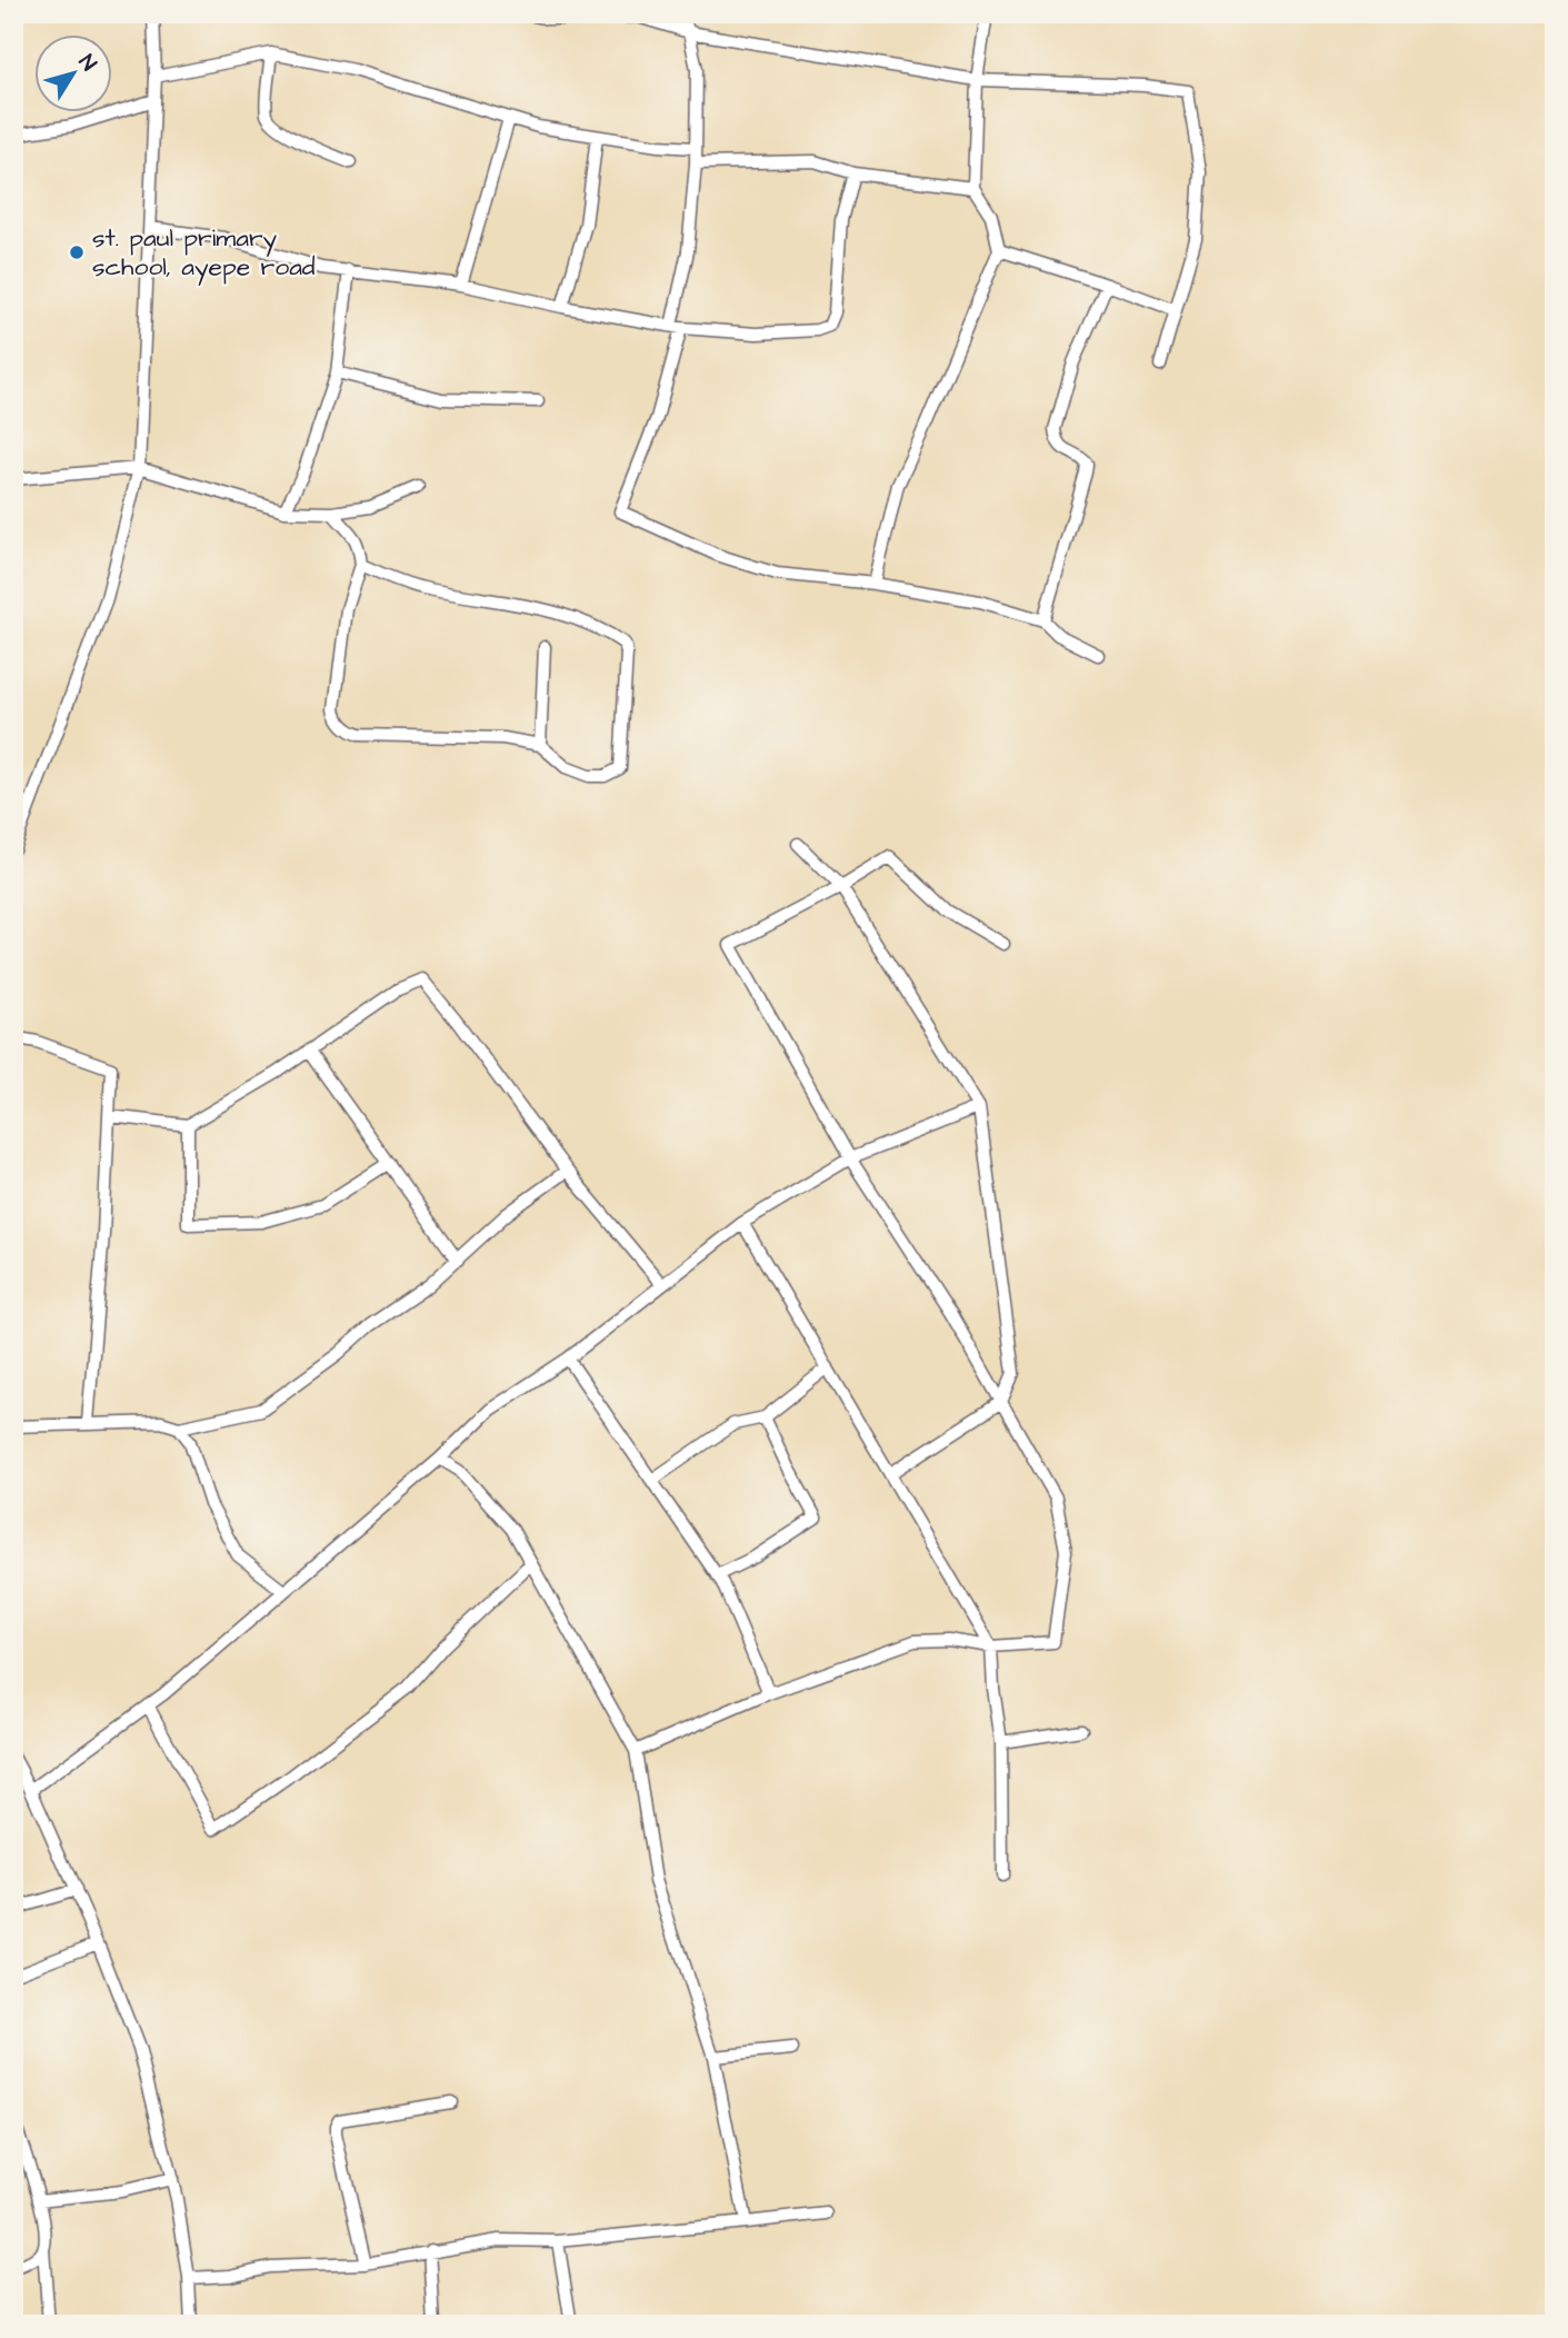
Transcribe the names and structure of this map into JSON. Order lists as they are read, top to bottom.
{
  "places": ["st. paul primary school, ayepe road"],
  "north": "top right"
}
